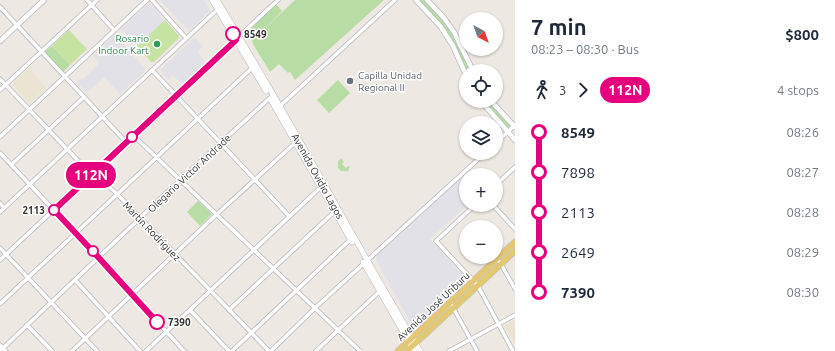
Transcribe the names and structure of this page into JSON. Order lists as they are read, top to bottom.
{
  "streets": {
    "main road": ["Avenida Ovidio Lagos", "Avenida José Uriburu"],
    "street": ["Olegario Victor Andrade", "Martín Rodríguez"]
  },
  "crossings": [
    ["Olegario Victor Andrade", "Avenida Ovidio Lagos"],
    ["Olegario Victor Andrade", "Martín Rodríguez"],
    ["Avenida Ovidio Lagos", "Avenida José Uriburu"]
  ],
  "places": [
    "8549",
    "Rosario Indoor Kart",
    "Capilla Unidad Regional II",
    "2113",
    "7390"
  ],
  "lines": ["bus line 112N"],
  "north": "bottom right",
  "page": {
    "on_map": "112N",
    "heading": ["7 min", "08:23 – 08:30 · Bus", "$800"],
    "map_buttons": ["+", "−"],
    "legs": ["3", "112N", "4 stops"],
    "list": [
      {
        "name": "8549",
        "value": "08:26"
      },
      {
        "name": "7898",
        "value": "08:27"
      },
      {
        "name": "2113",
        "value": "08:28"
      },
      {
        "name": "2649",
        "value": "08:29"
      },
      {
        "name": "7390",
        "value": "08:30"
      }
    ]
  }
}
